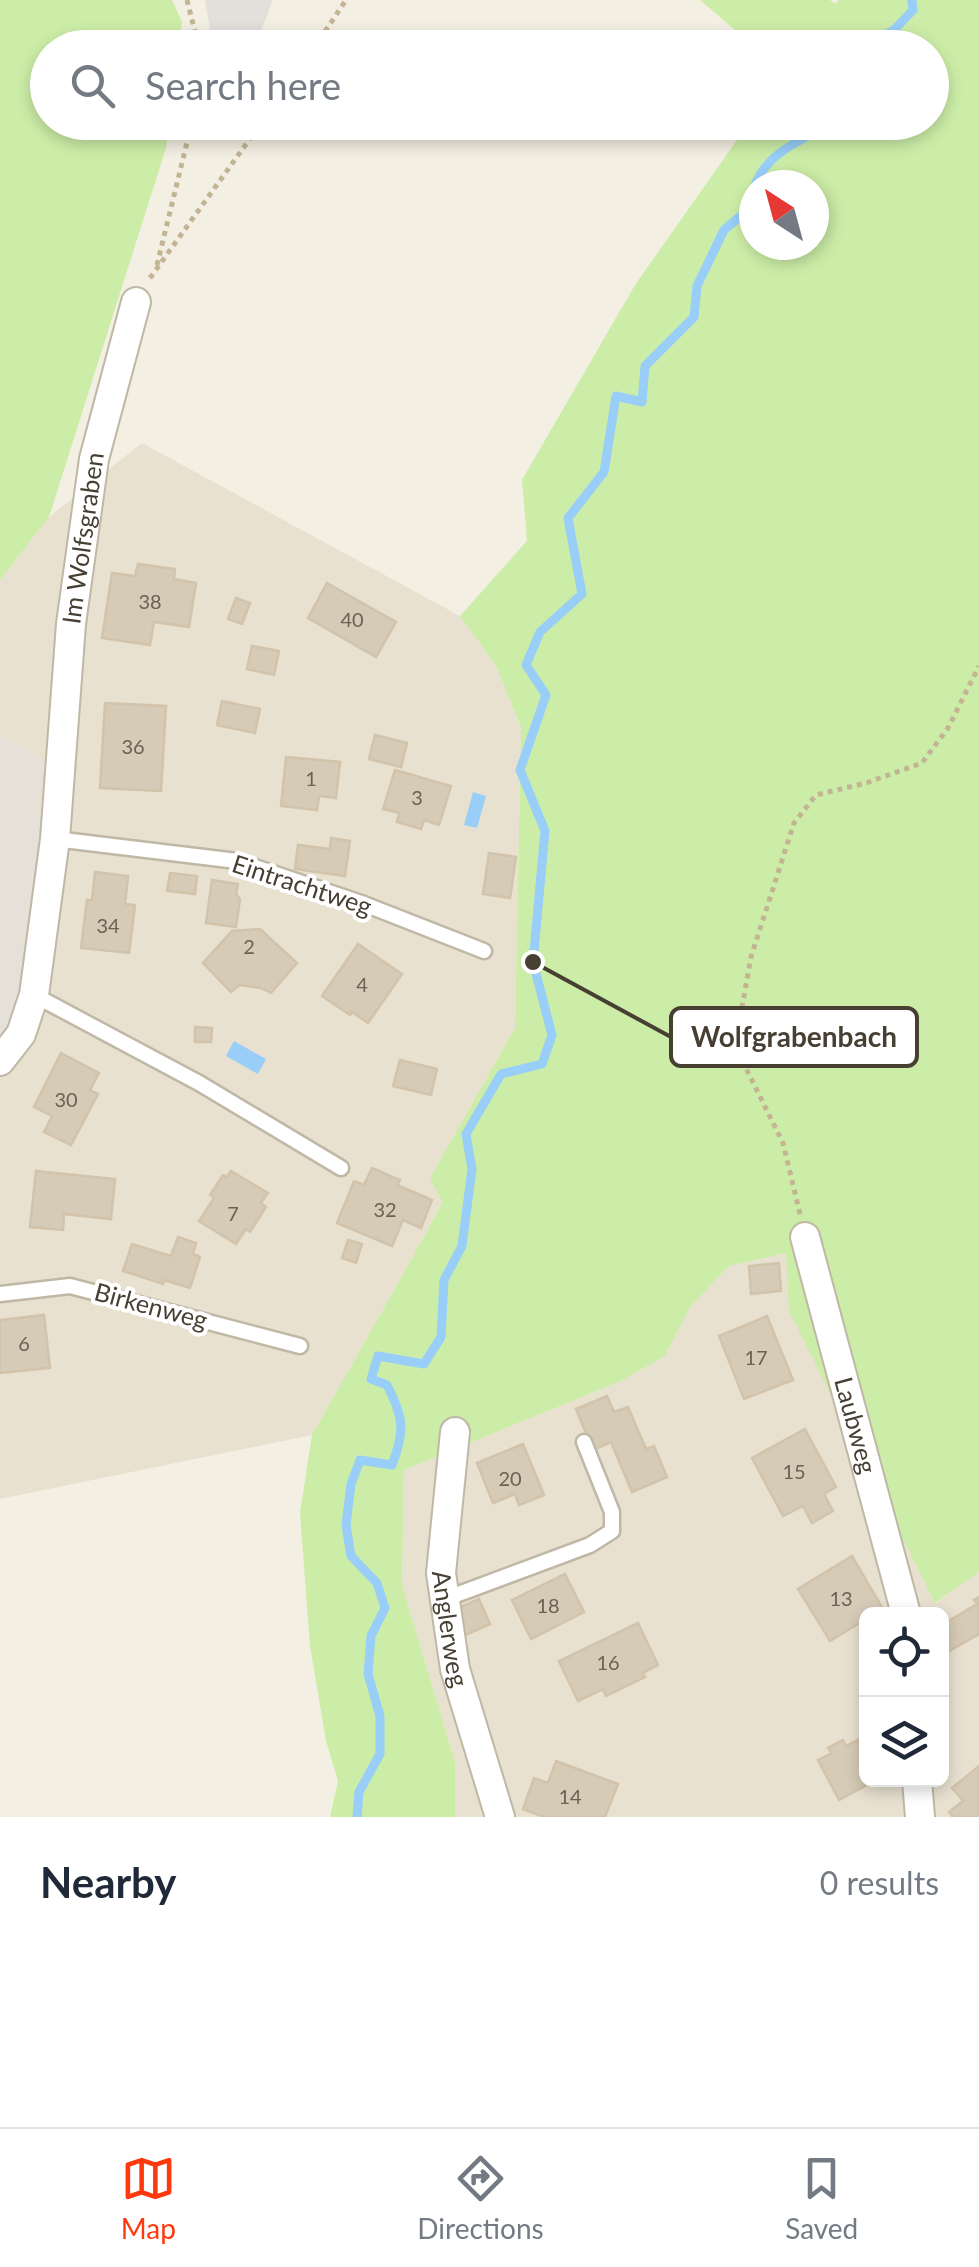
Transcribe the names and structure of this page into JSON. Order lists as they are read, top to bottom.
{
  "streets": {
    "street": ["Im Wolfsgraben", "Laubweg", "Anglerweg"],
    "lane": ["Eintrachtweg", "Birkenweg"]
  },
  "crossings": [
    ["Im Wolfsgraben", "Eintrachtweg"]
  ],
  "places": ["Wolfgrabenbach"],
  "house_numbers": [
    "38",
    "40",
    "36",
    "1",
    "3",
    "34",
    "2",
    "4",
    "30",
    "32",
    "7",
    "6",
    "17",
    "15",
    "20",
    "13",
    "18",
    "16",
    "14"
  ],
  "north": "top left",
  "page": {
    "search": "Search here",
    "heading": ["Nearby", "0 results"],
    "nav": ["Map", "Directions", "Saved"]
  }
}
